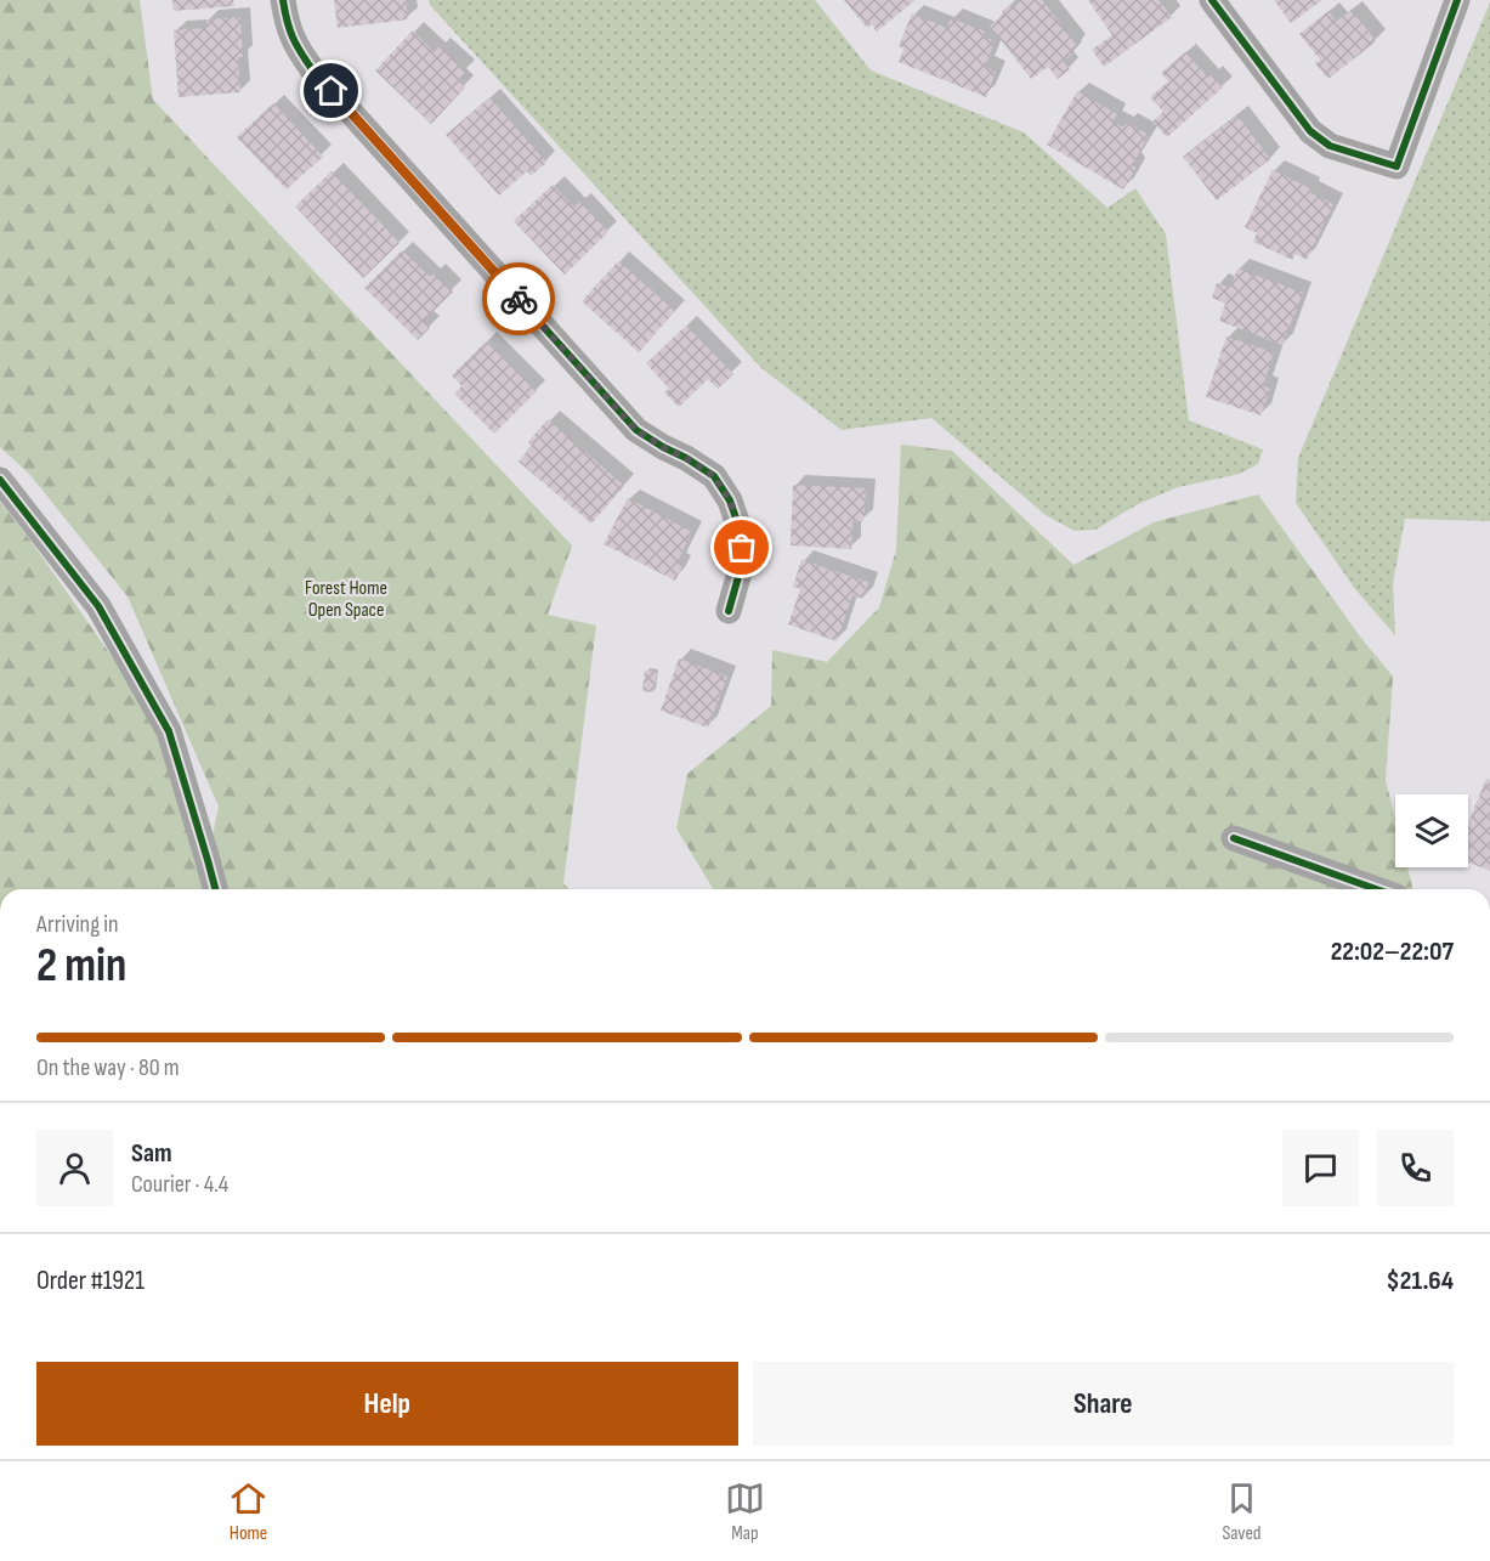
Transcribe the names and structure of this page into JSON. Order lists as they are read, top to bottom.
{
  "parks": ["Forest Home Open Space"],
  "page": {
    "heading": ["2 min", "Arriving in", "22:02–22:07"],
    "panel": [
      "Sam",
      "Courier · 4.4",
      "Order #1921",
      "$21.64"
    ],
    "bar": "On the way · 80 m",
    "buttons": ["Help", "Share"],
    "tabs": ["Home", "Map", "Saved"]
  }
}
